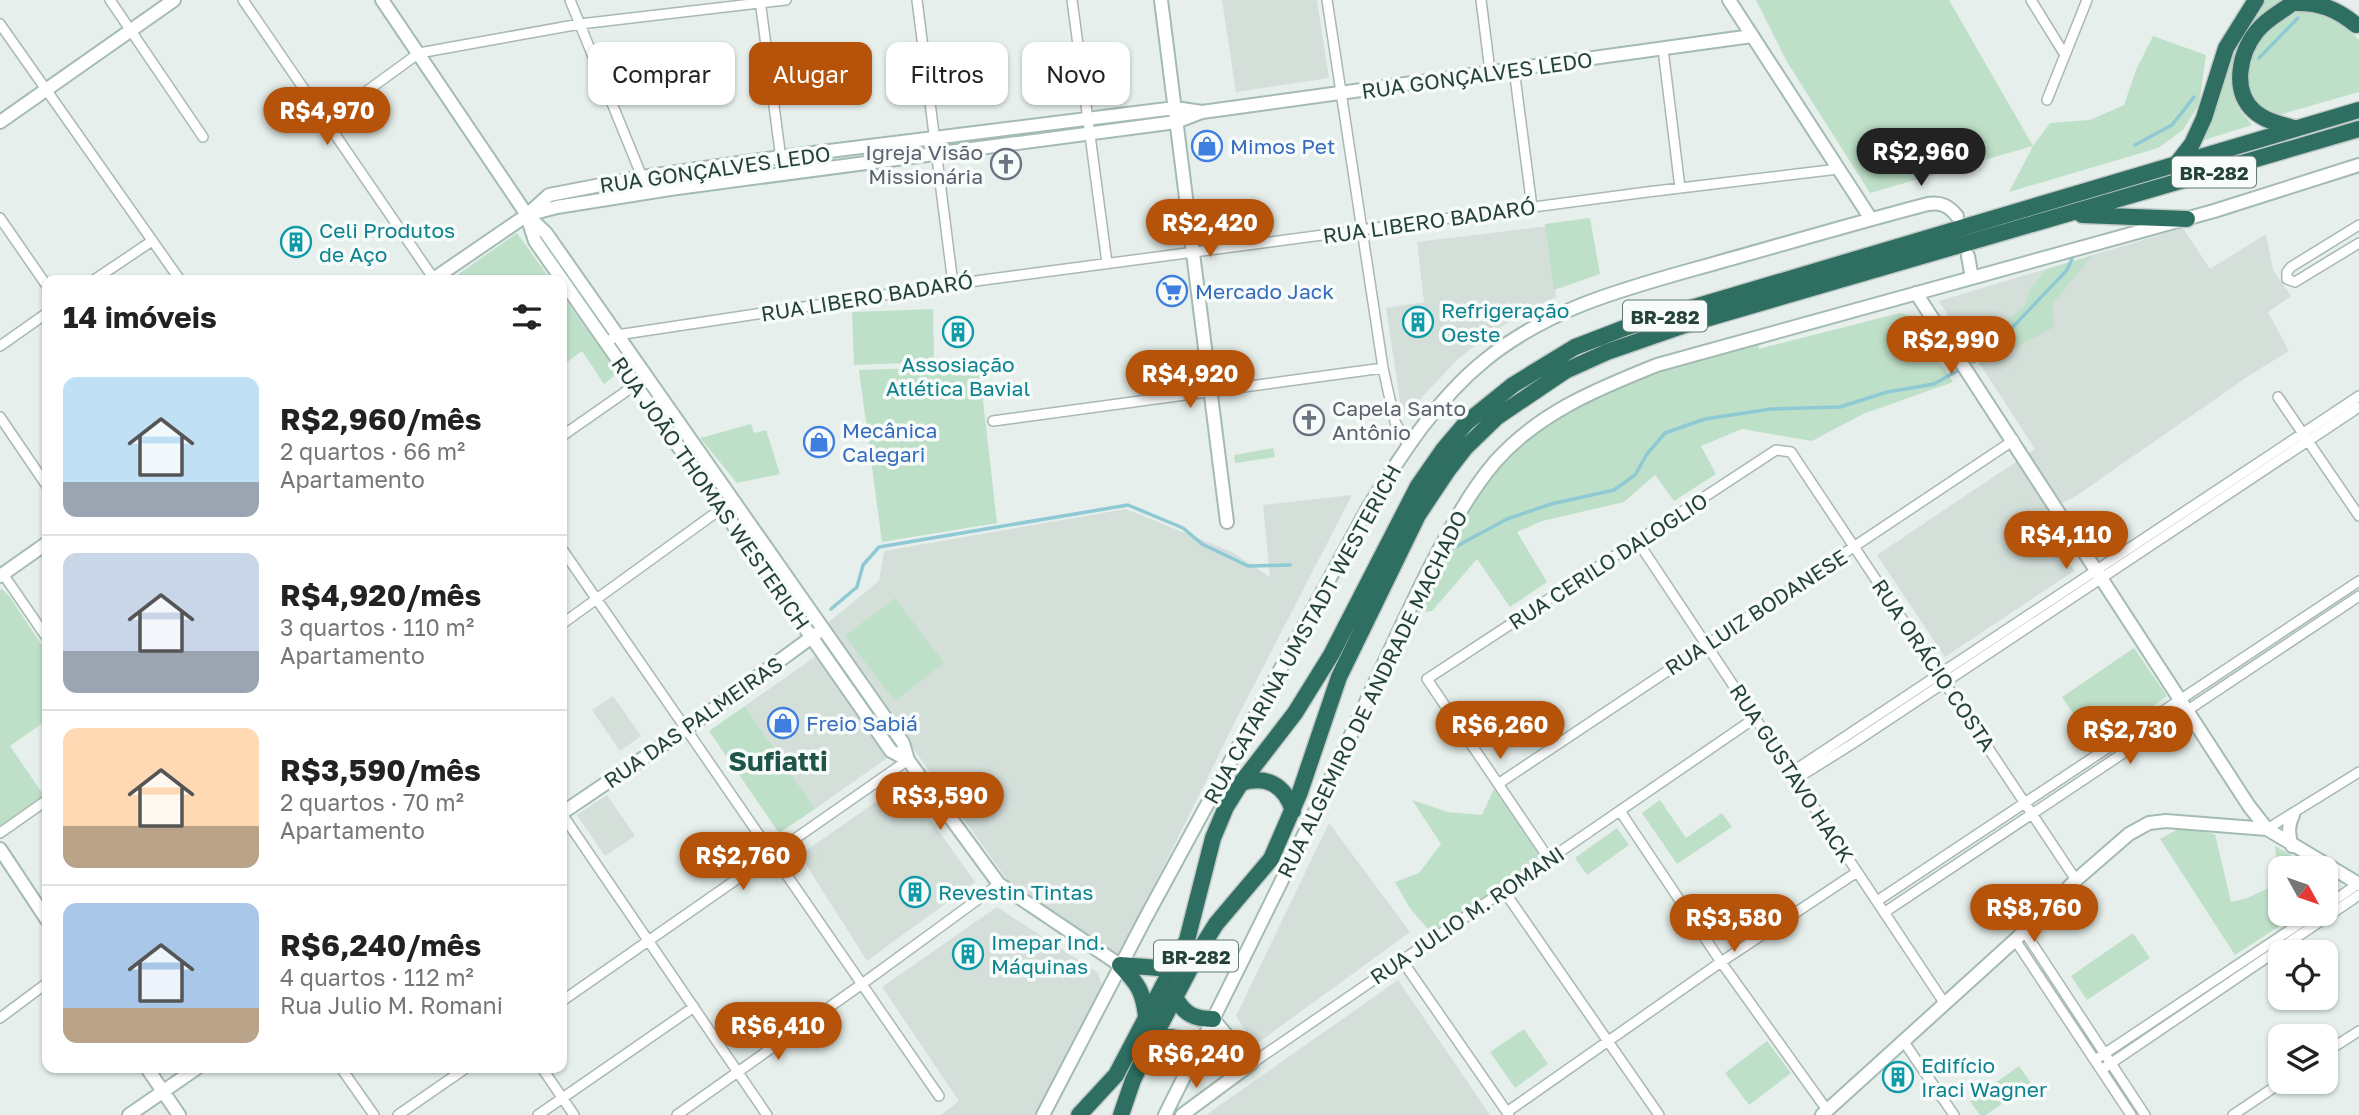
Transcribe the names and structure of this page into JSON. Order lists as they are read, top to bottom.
{
  "streets": {
    "highway": ["BR-282"],
    "street": [
      "RUA GONÇALVES LEDO",
      "RUA LIBERO BADARÓ",
      "RUA JOÃO THOMAS WESTERICH",
      "RUA CERILO DALOGLIO",
      "RUA LUIZ BODANESE",
      "RUA CATARINA UMSTADT WESTERICH",
      "RUA ORÁCIO COSTA",
      "RUA ALGEMIRO DE ANDRADE MACHADO",
      "RUA DAS PALMEIRAS",
      "RUA GUSTAVO HACK",
      "RUA JULIO M. ROMANI"
    ]
  },
  "crossings": [
    ["RUA GONÇALVES LEDO", "RUA JOÃO THOMAS WESTERICH"],
    ["RUA LIBERO BADARÓ", "RUA JOÃO THOMAS WESTERICH"],
    ["RUA JOÃO THOMAS WESTERICH", "RUA CATARINA UMSTADT WESTERICH"],
    ["RUA JOÃO THOMAS WESTERICH", "RUA DAS PALMEIRAS"],
    ["RUA CERILO DALOGLIO", "RUA LUIZ BODANESE"],
    ["RUA CERILO DALOGLIO", "RUA ORÁCIO COSTA"],
    ["RUA CERILO DALOGLIO", "RUA GUSTAVO HACK"],
    ["RUA LUIZ BODANESE", "RUA ORÁCIO COSTA"],
    ["RUA LUIZ BODANESE", "RUA GUSTAVO HACK"],
    ["RUA GUSTAVO HACK", "RUA JULIO M. ROMANI"]
  ],
  "districts": ["Sufiatti"],
  "places": {
    "shop": ["Mimos Pet", "Mecânica Calegari", "Freio Sabiá"],
    "church": ["Igreja Visão Missionária", "Capela Santo Antônio"],
    "building": [
      "Celi Produtos de Aço",
      "Refrigeração Oeste",
      "Assosiação Atlética Bavial",
      "Revestin Tintas",
      "Imepar Ind. Máquinas",
      "Edifício Iraci Wagner"
    ],
    "supermarket": ["Mercado Jack"]
  },
  "north": "bottom right",
  "page": {
    "chip": [
      "Comprar",
      "Alugar",
      "Filtros",
      "Novo"
    ],
    "price": [
      "R$4,970",
      "R$2,960",
      "R$2,420",
      "R$2,990",
      "R$4,920",
      "R$4,110",
      "R$6,260",
      "R$2,730",
      "R$3,590",
      "R$2,760",
      "R$8,760",
      "R$3,580",
      "R$6,410",
      "R$6,240"
    ],
    "heading": "14 imóveis",
    "list": [
      {
        "name": "R$2,960/mês",
        "note": "2 quartos · 66 m² · Apartamento"
      },
      {
        "name": "R$4,920/mês",
        "note": "3 quartos · 110 m² · Apartamento"
      },
      {
        "name": "R$3,590/mês",
        "note": "2 quartos · 70 m² · Apartamento"
      },
      {
        "name": "R$6,240/mês",
        "note": "4 quartos · 112 m² · Rua Julio M. Romani"
      }
    ]
  }
}
